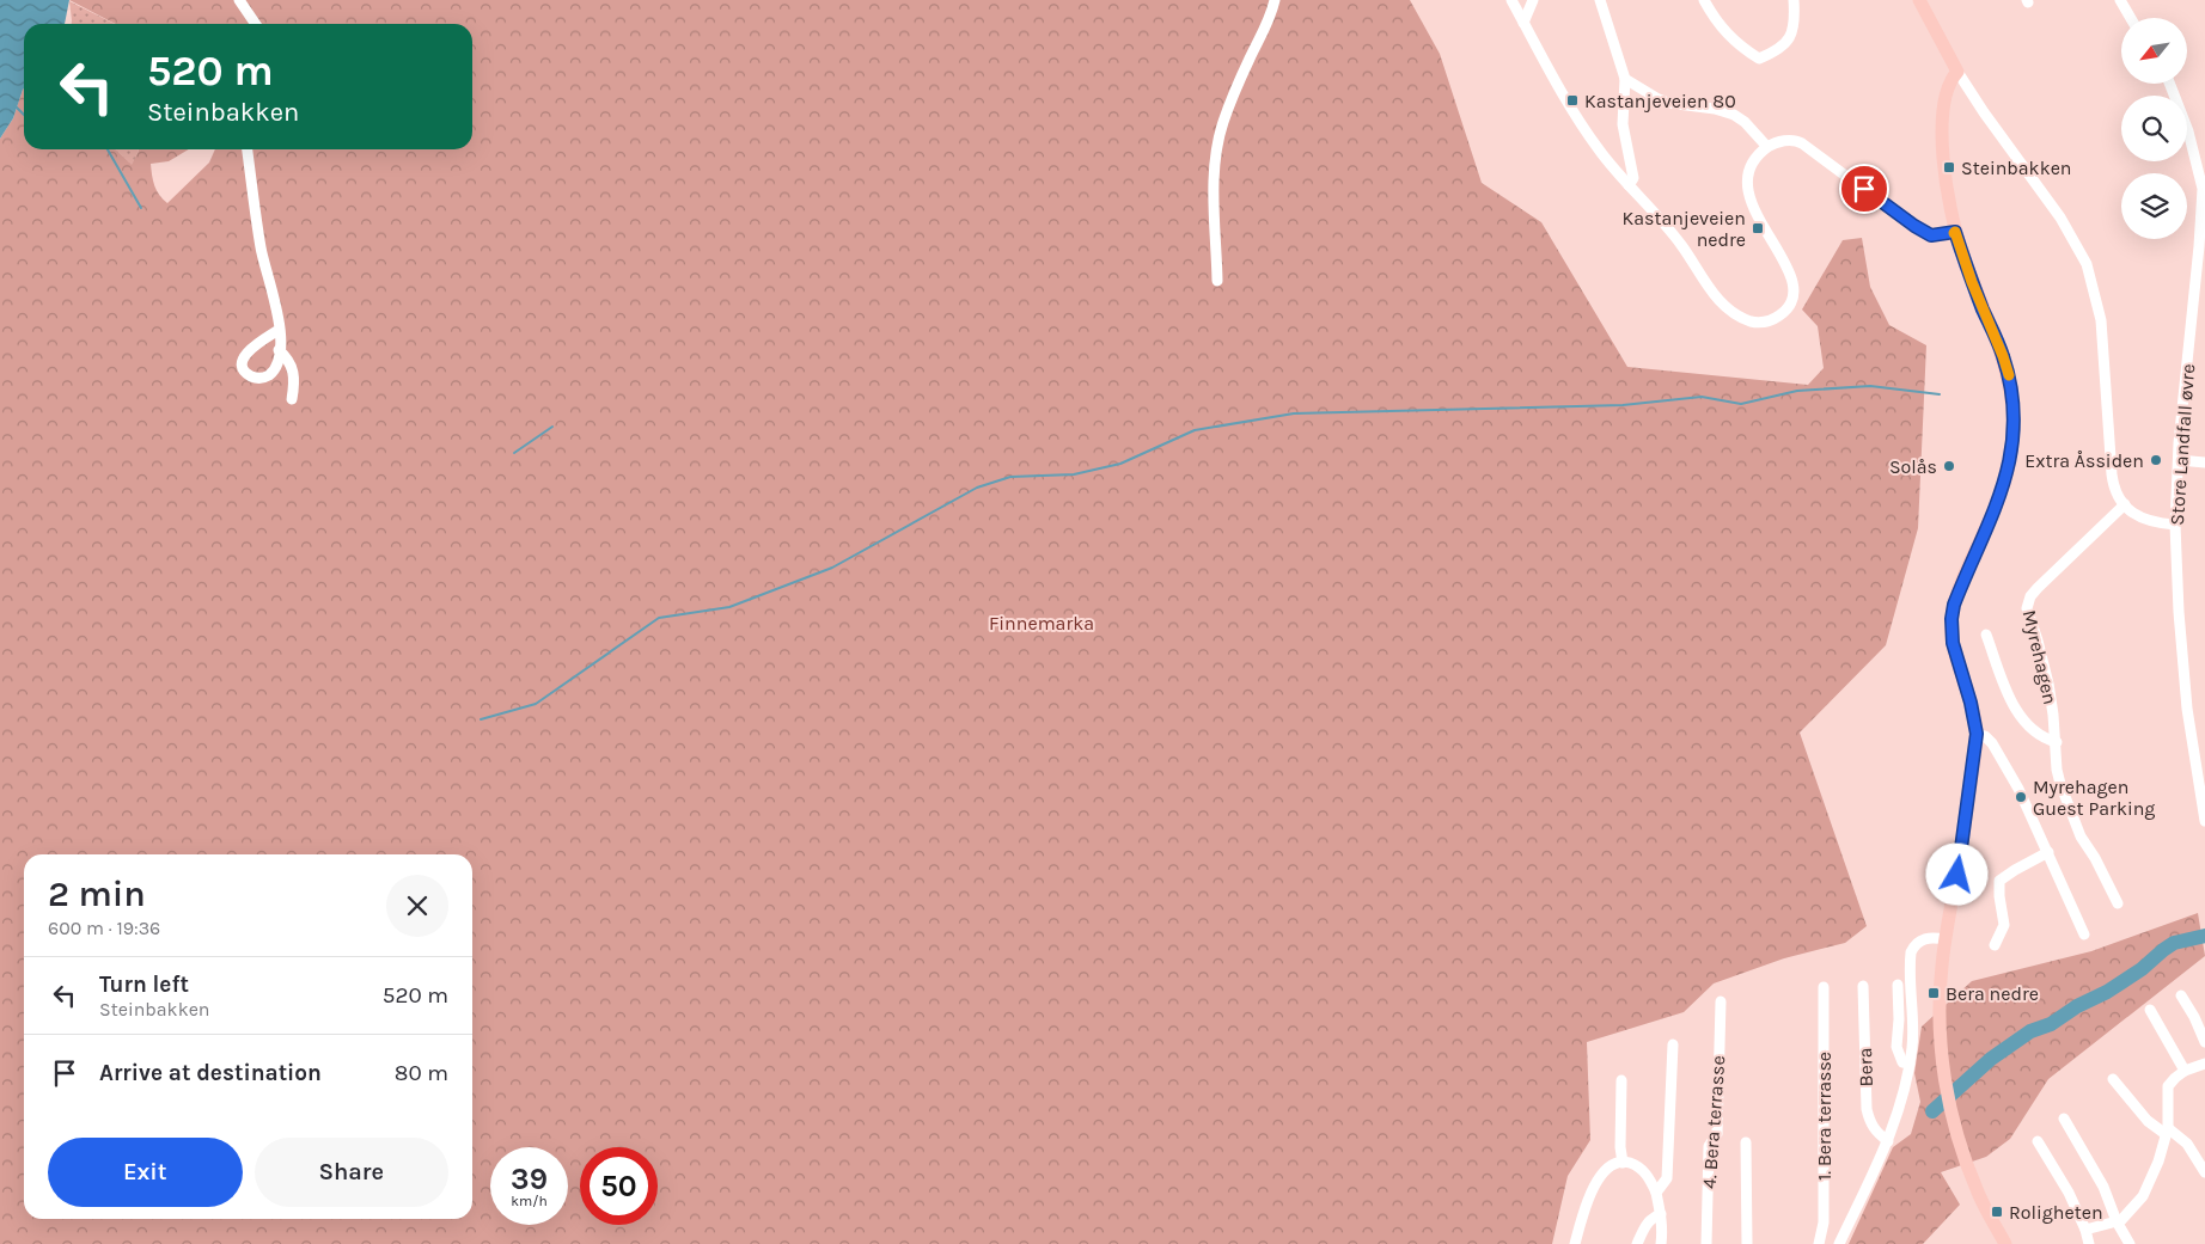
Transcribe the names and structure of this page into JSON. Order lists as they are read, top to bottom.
{
  "streets": {
    "street": [
      "Store Landfall øvre",
      "Myrehagen",
      "Bera",
      "1. Bera terrasse",
      "4. Bera terrasse"
    ]
  },
  "parks": ["Finnemarka"],
  "places": {
    "transit": [
      "Kastanjeveien 80",
      "Steinbakken",
      "Kastanjeveien nedre",
      "Bera nedre",
      "Roligheten"
    ],
    "other": ["Extra Åssiden", "Solås", "Myrehagen Guest Parking"]
  },
  "north": "bottom left",
  "page": {
    "turn": ["520 m", "Steinbakken"],
    "heading": ["2 min", "600 m · 19:36"],
    "list": [
      {
        "name": "Turn left",
        "note": "Steinbakken",
        "value": "520 m"
      },
      {
        "name": "Arrive at destination",
        "value": "80 m"
      }
    ],
    "buttons": ["Exit", "Share"],
    "speed": "39 km/h",
    "limit": "50"
  }
}
